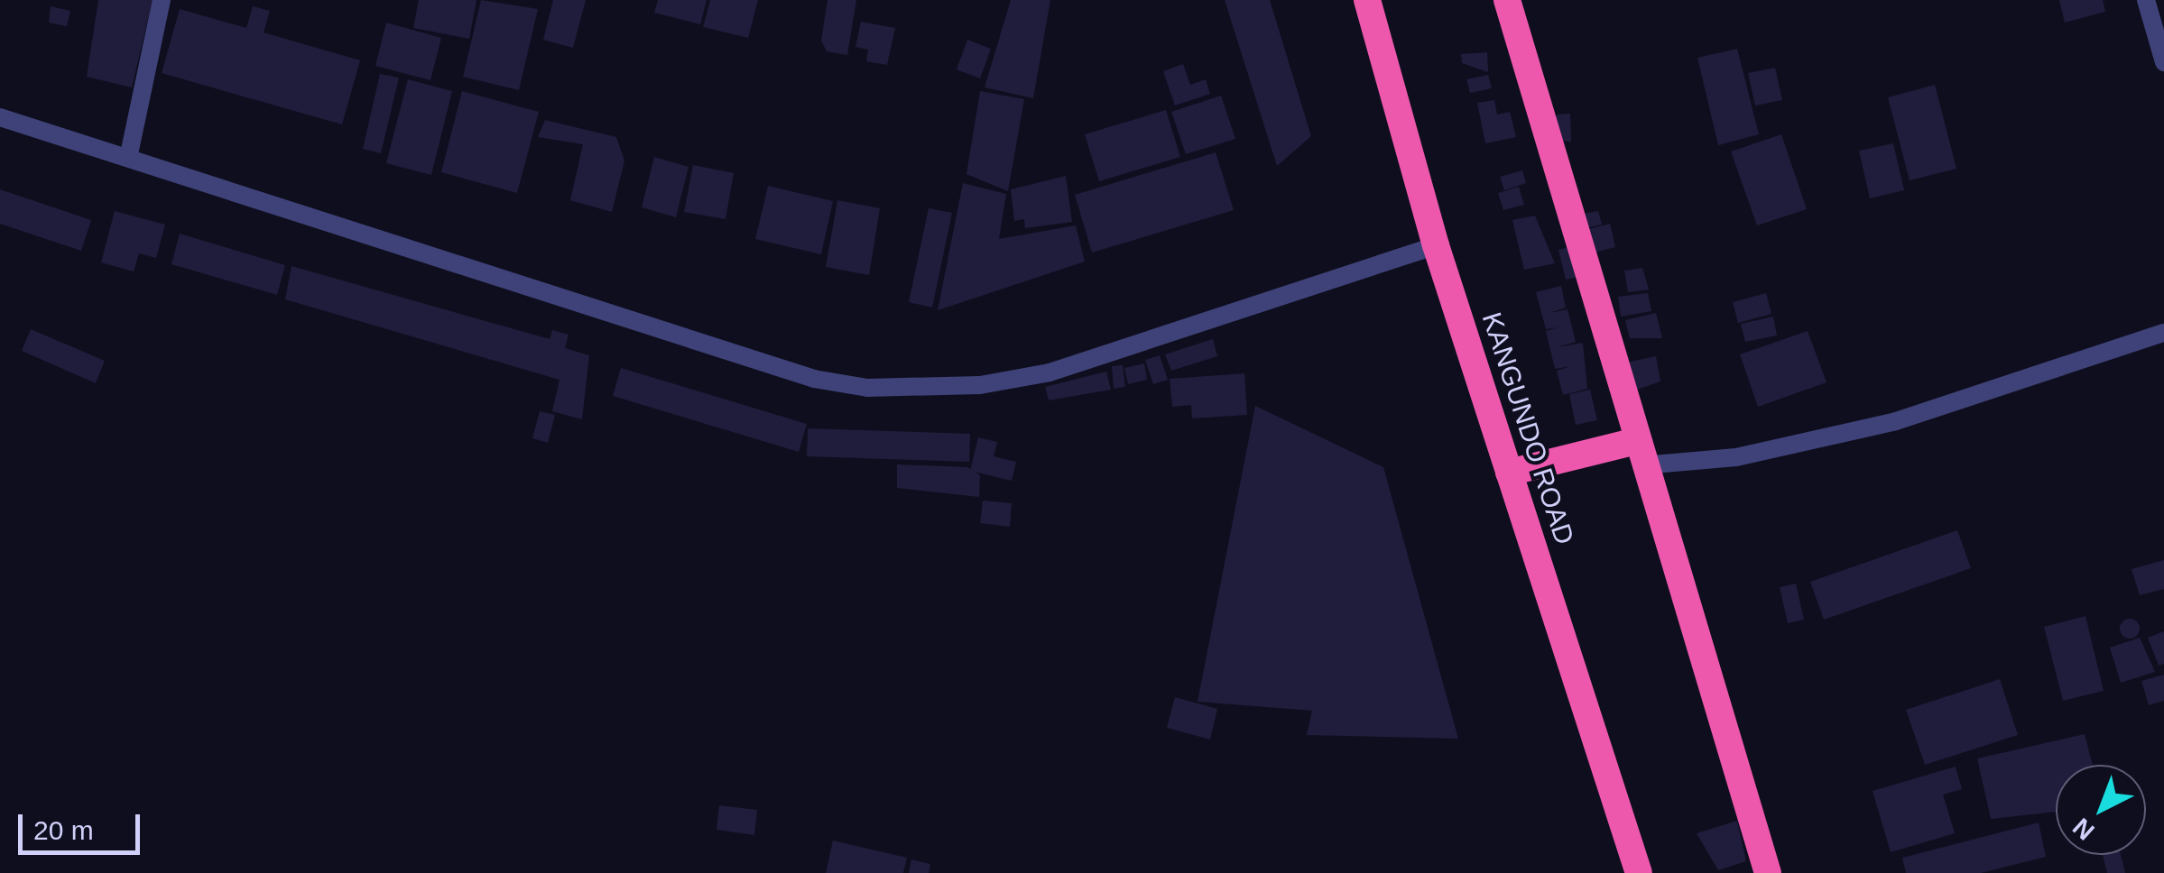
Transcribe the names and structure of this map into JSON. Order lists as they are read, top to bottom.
{
  "streets": {
    "highway": ["KANGUNDO ROAD"]
  },
  "scale_bar": "20 m",
  "north": "bottom left"
}
